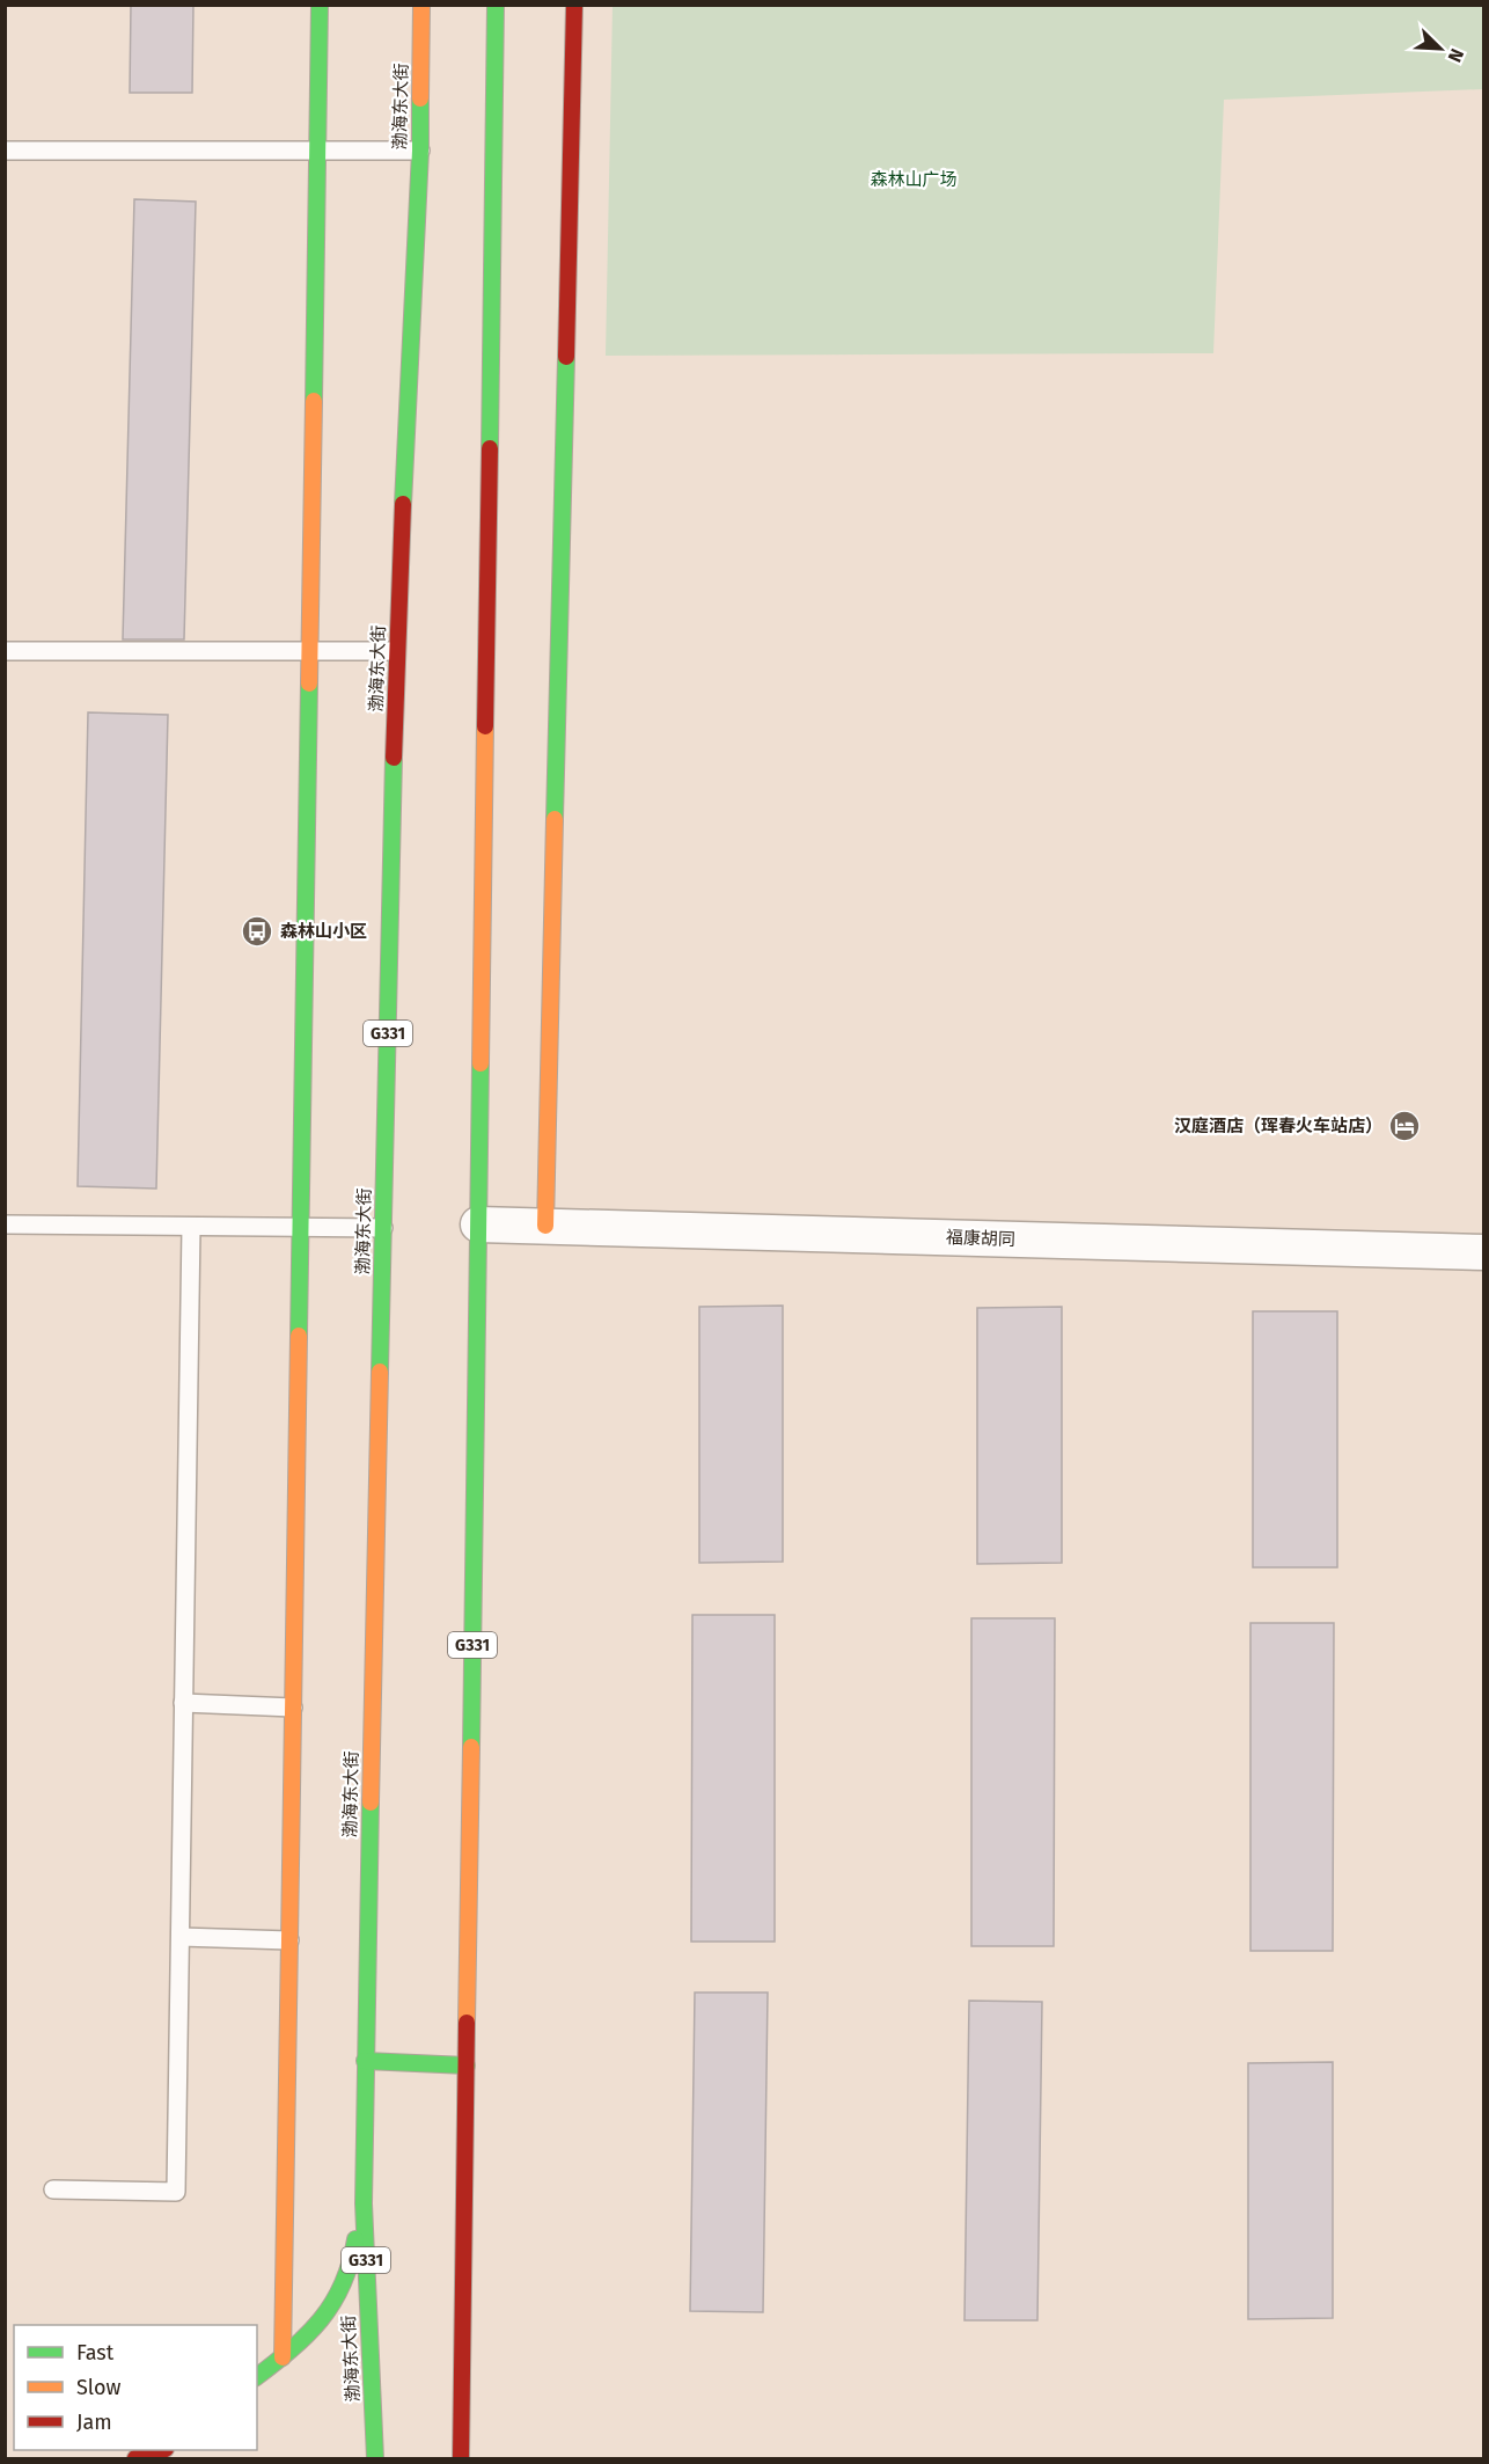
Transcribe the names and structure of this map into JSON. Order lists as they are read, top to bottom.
{
  "streets": {
    "main road": ["渤海东大街", "G331"],
    "street": ["福康胡同"]
  },
  "crossings": [
    ["G331", "福康胡同"]
  ],
  "parks": ["森林山广场"],
  "places": {
    "bus stop": ["森林山小区"],
    "hotel": ["汉庭酒店（珲春火车站店）"]
  },
  "legend": ["Fast", "Slow", "Jam"],
  "north": "bottom right"
}
